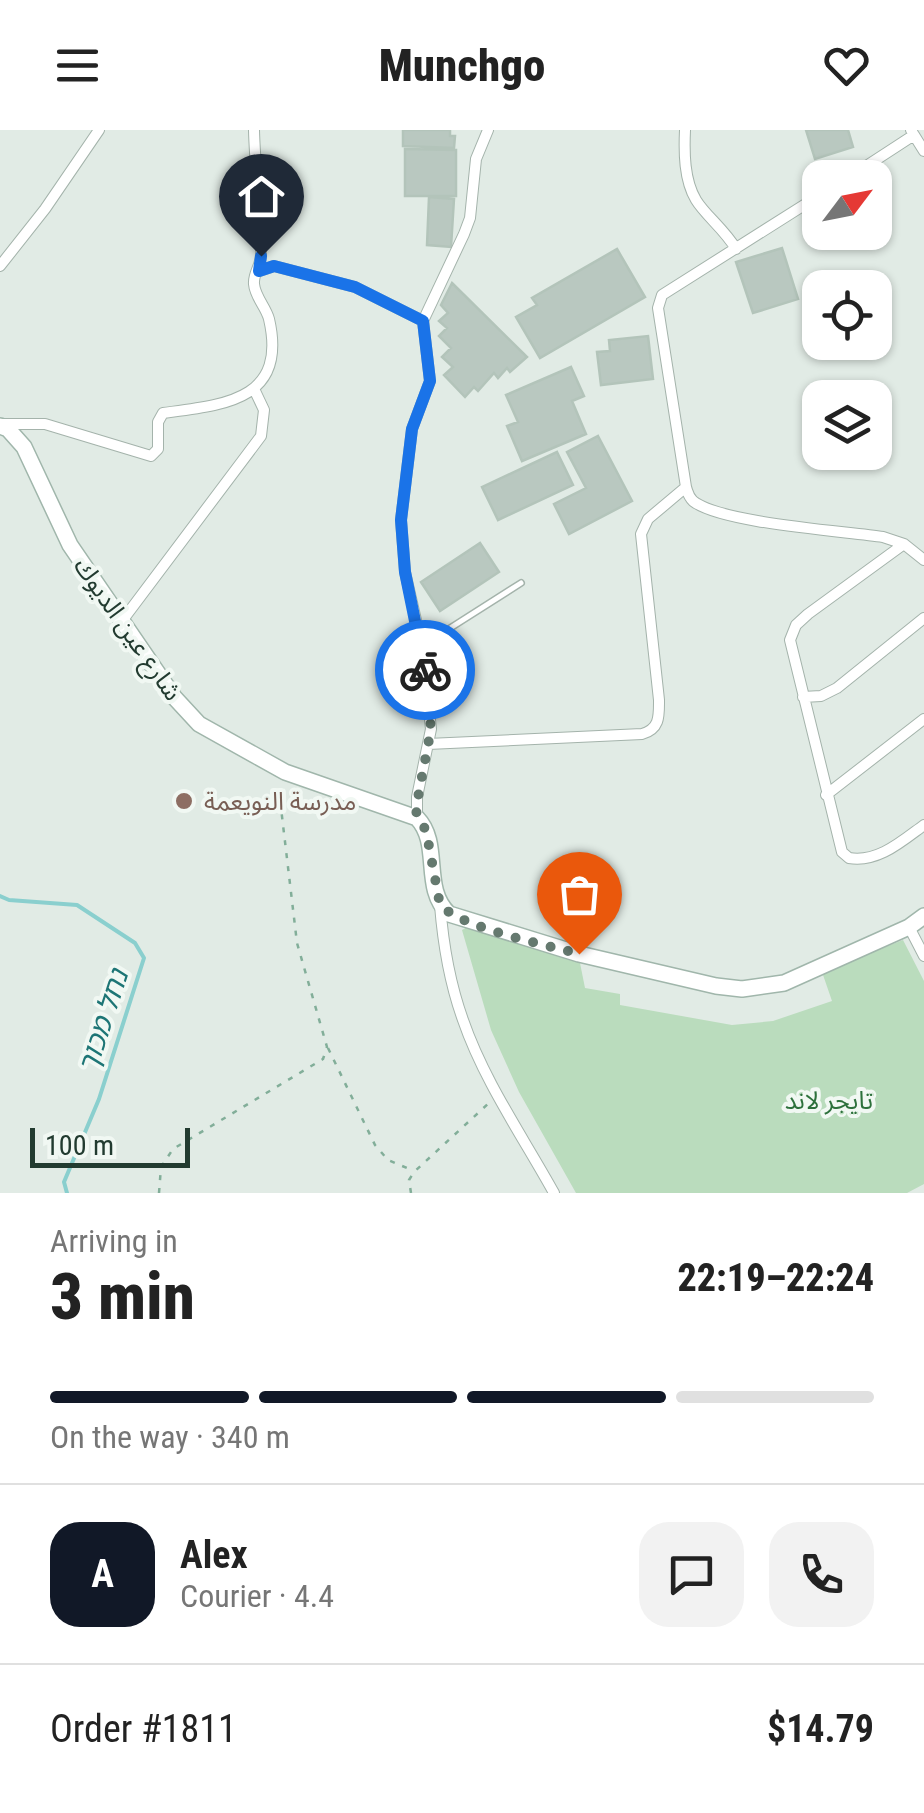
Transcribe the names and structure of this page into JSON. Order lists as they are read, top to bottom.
{
  "streets": {
    "street": ["شارع عين الديوك"]
  },
  "water": ["נחל מכוך"],
  "parks": ["تايجر لاند"],
  "places": ["مدرسة النويعمة"],
  "scale_bar": "100 m",
  "north": "top right",
  "page": {
    "header": "Munchgo",
    "scale": "100 m",
    "heading": ["3 min", "Arriving in", "22:19–22:24"],
    "panel": [
      "Alex",
      "Courier · 4.4",
      "Order #1811",
      "$14.79"
    ],
    "bar": "On the way · 340 m",
    "round": "A"
  }
}
